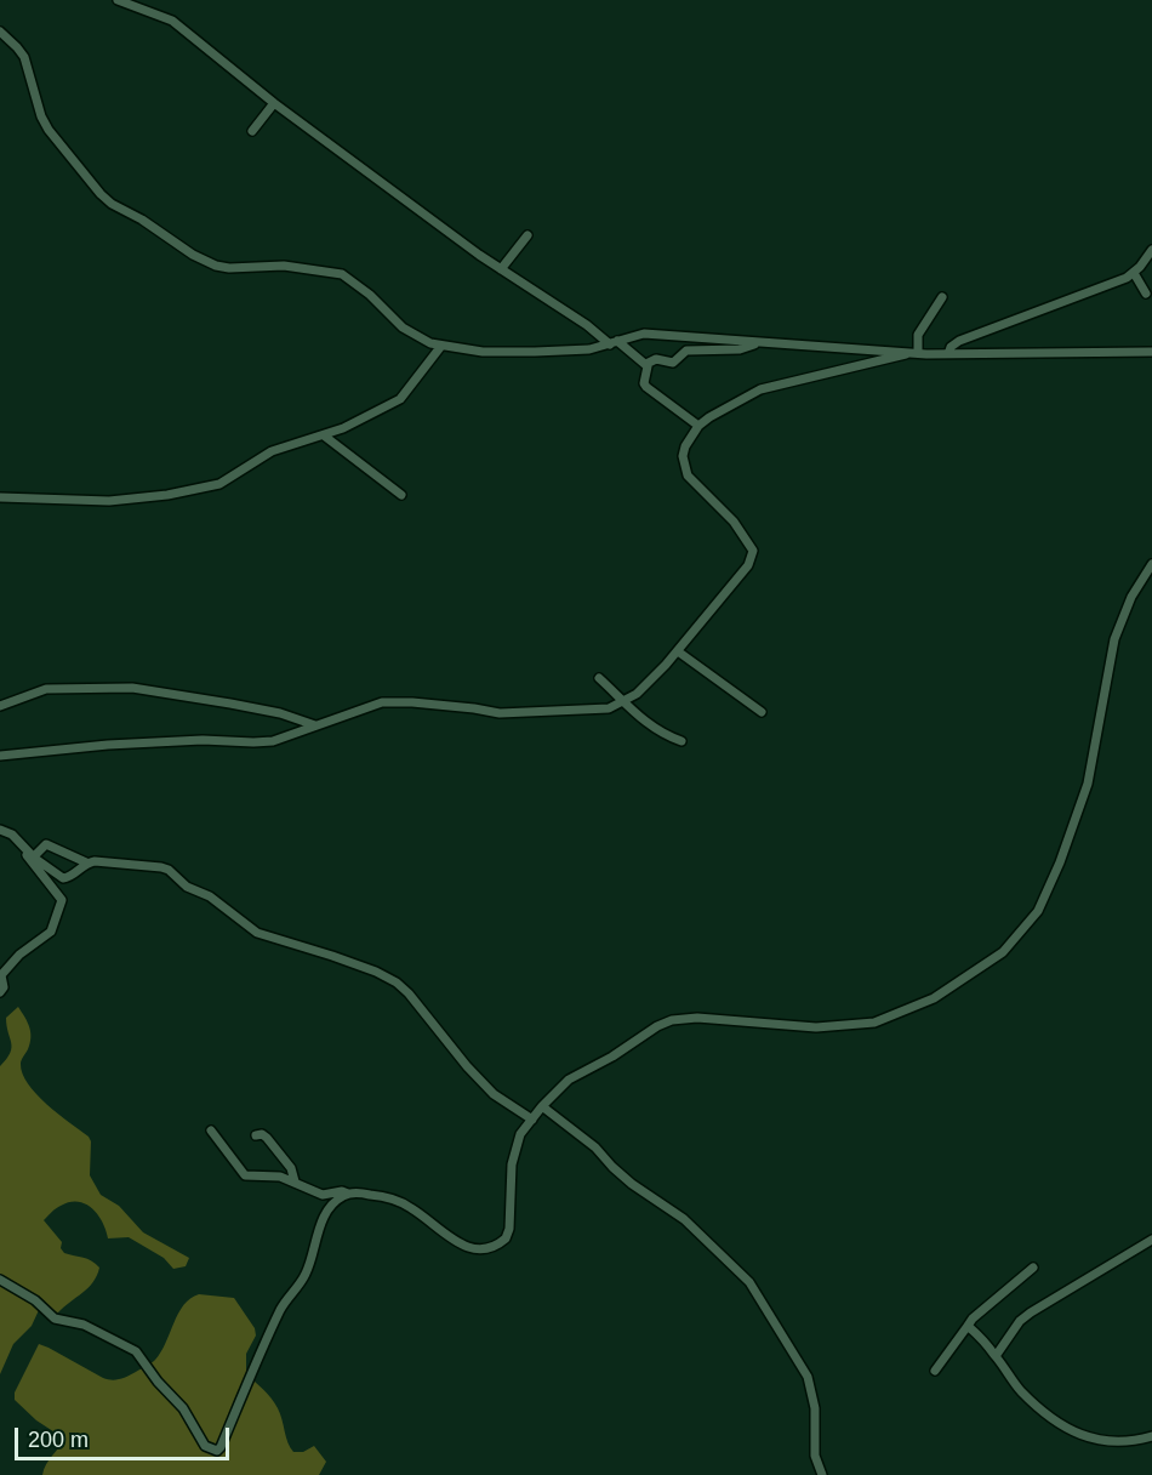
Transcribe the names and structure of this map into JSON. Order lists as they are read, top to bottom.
{
  "scale_bar": "200 m"
}
